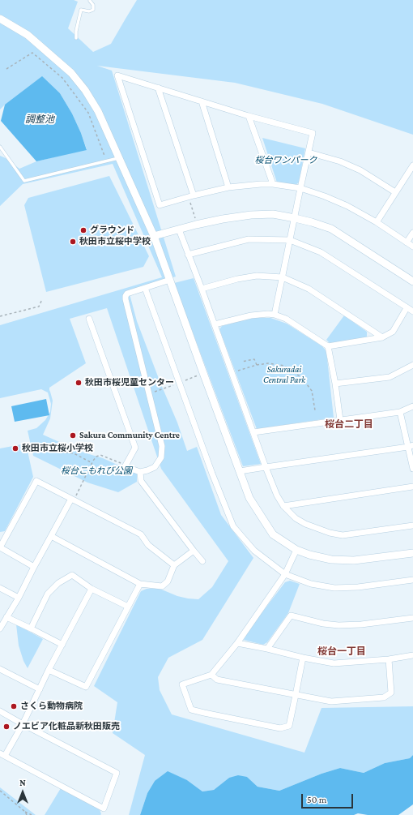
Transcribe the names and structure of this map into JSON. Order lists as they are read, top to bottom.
{
  "districts": ["桜台二丁目", "桜台一丁目"],
  "water": ["調整池"],
  "parks": ["桜台ワンパーク", "Sakuradai Central Park", "桜台こもれび公園"],
  "places": [
    "グラウンド",
    "秋田市立桜中学校",
    "秋田市桜児童センター",
    "Sakura Community Centre",
    "秋田市立桜小学校",
    "さくら動物病院",
    "ノエビア化粧品新秋田販売"
  ],
  "scale_bar": "50 m",
  "north": "top"
}
